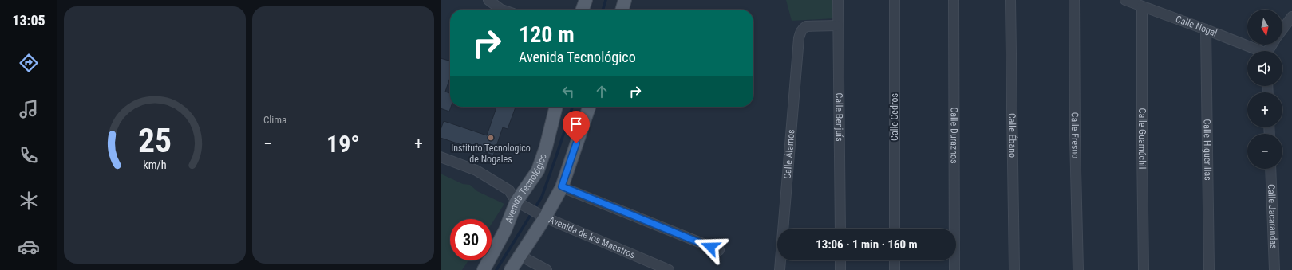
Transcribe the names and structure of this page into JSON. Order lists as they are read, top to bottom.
{
  "streets": {
    "main road": ["Avenida Tecnológico"],
    "street": [
      "Calle Nogal",
      "Calle Benjuís",
      "Calle Cedros",
      "Calle Ébano",
      "Calle Duraznos",
      "Calle Fresno",
      "Calle Guamúchil",
      "Calle Higuerillas",
      "Calle Álamos",
      "Calle Jacarandas",
      "Avenida de los Maestros"
    ]
  },
  "crossings": [
    ["Calle Nogal", "Calle Guamúchil"],
    ["Calle Nogal", "Calle Higuerillas"],
    ["Calle Benjuís", "Calle Álamos"],
    ["Avenida Tecnológico", "Avenida de los Maestros"]
  ],
  "places": ["Instituto Tecnologico de Nogales"],
  "north": "bottom",
  "page": {
    "tabs": "13:05",
    "tile": "Clima",
    "map_buttons": ["+", "−"],
    "turn": ["120 m", "Avenida Tecnológico"],
    "heat": ["−", "19°", "+"],
    "limit": "30",
    "trip": "13:06 · 1 min · 160 m",
    "gauge": ["25", "km/h"]
  }
}
